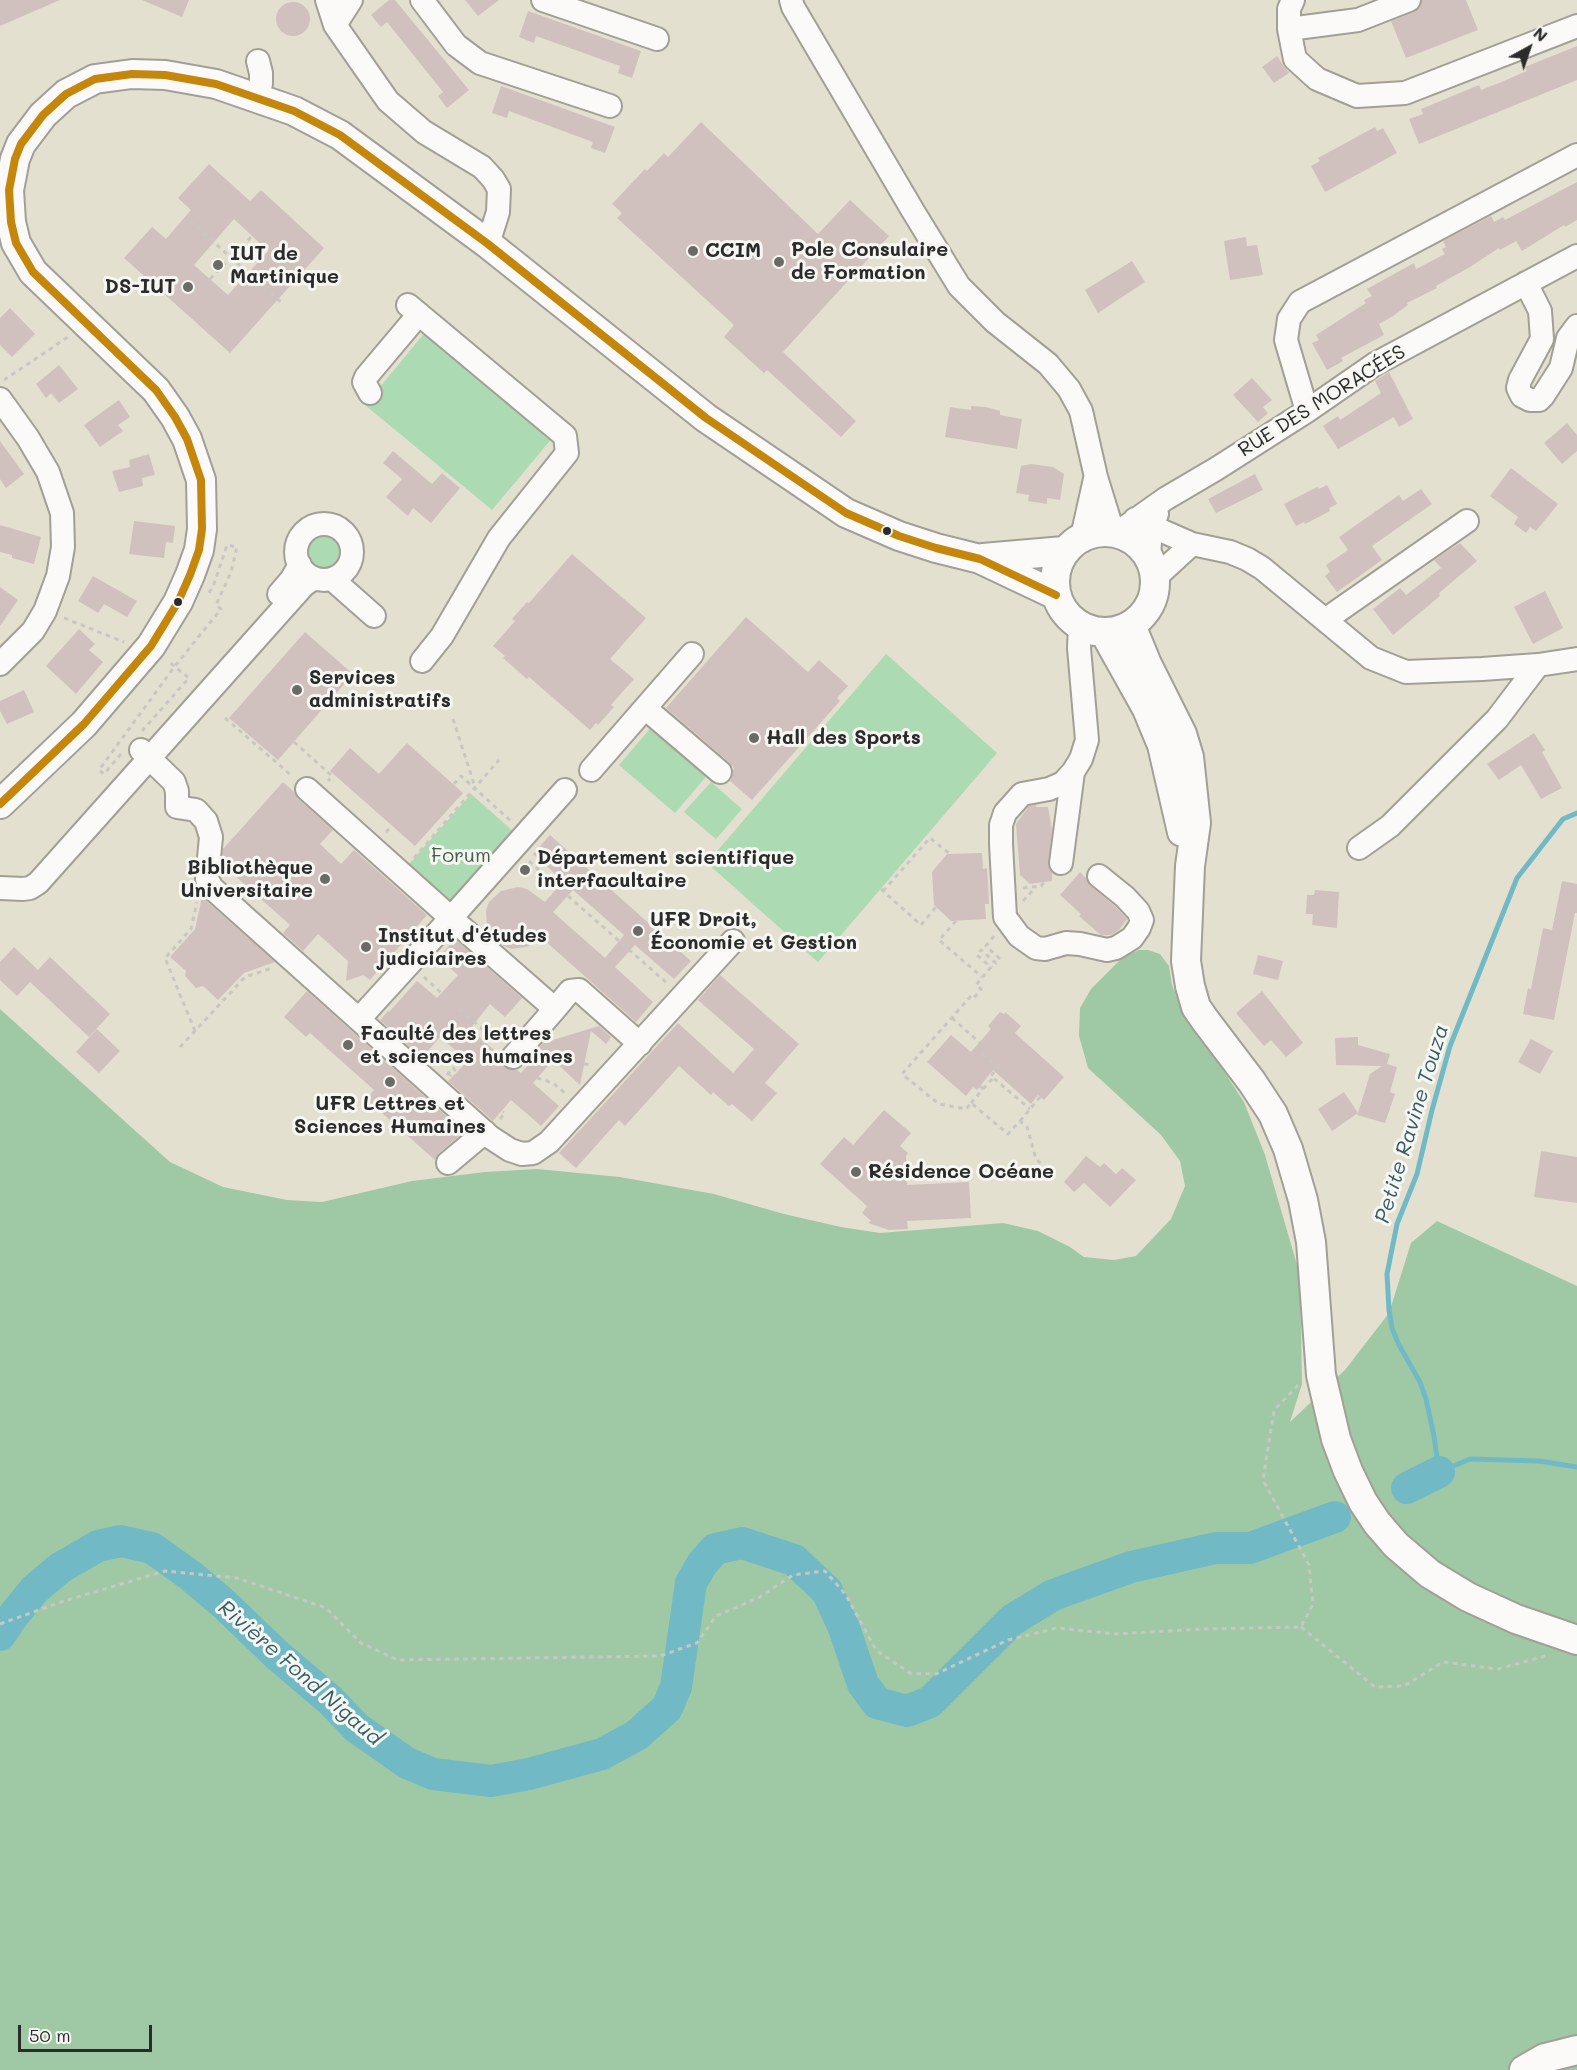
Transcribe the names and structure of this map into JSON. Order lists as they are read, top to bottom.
{
  "streets": {
    "street": ["RUE DES MORACÉES"]
  },
  "water": ["Petite Ravine Touza", "Rivière Fond Nigaud"],
  "parks": ["Forum"],
  "places": [
    "CCIM",
    "Pole Consulaire de Formation",
    "IUT de Martinique",
    "DS-IUT",
    "Services administratifs",
    "Hall des Sports",
    "Département scientifique interfacultaire",
    "Bibliothèque Universitaire",
    "UFR Droit, Économie et Gestion",
    "Institut d'études judiciaires",
    "Faculté des lettres et sciences humaines",
    "UFR Lettres et Sciences Humaines",
    "Résidence Océane"
  ],
  "scale_bar": "50 m",
  "north": "top right"
}
